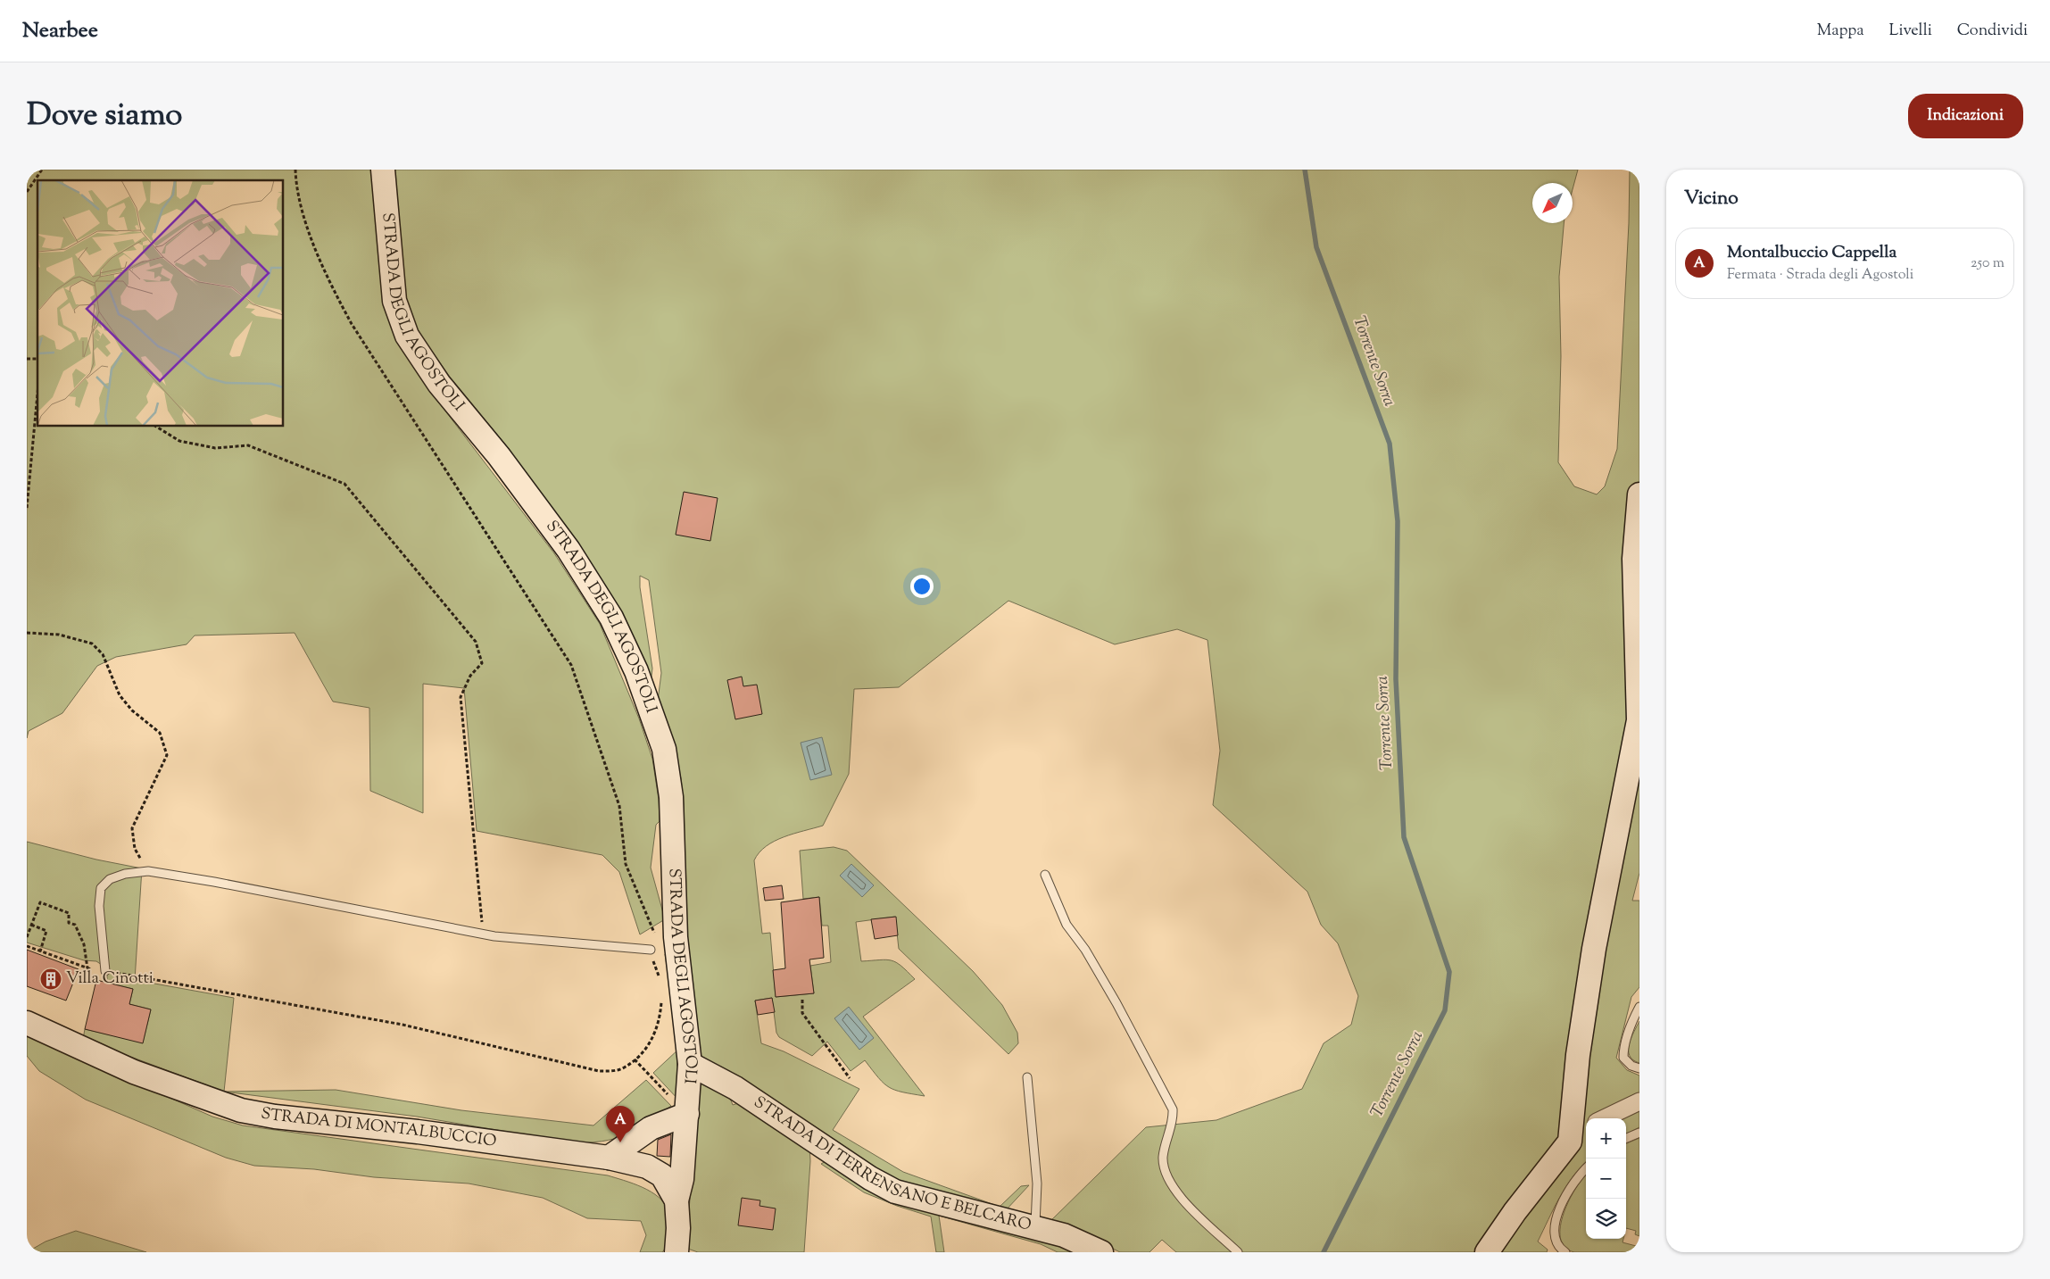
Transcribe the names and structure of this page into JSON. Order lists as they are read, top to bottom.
{
  "streets": {
    "street": ["STRADA DEGLI AGOSTOLI", "STRADA DI MONTALBUCCIO", "STRADA DI TERRENSANO E BELCARO"]
  },
  "crossings": [
    ["STRADA DEGLI AGOSTOLI", "STRADA DI MONTALBUCCIO"],
    ["STRADA DEGLI AGOSTOLI", "STRADA DI TERRENSANO E BELCARO"]
  ],
  "water": ["Torrente Sorra"],
  "places": {
    "building": ["Villa Cinotti"]
  },
  "north": "bottom left",
  "page": {
    "header": "Nearbee",
    "nav": ["Mappa", "Livelli", "Condividi"],
    "title": "Dove siamo",
    "buttons": "Indicazioni",
    "heading": "Vicino",
    "list": [
      {
        "mark": "A",
        "name": "Montalbuccio Cappella",
        "note": "Fermata · Strada degli Agostoli",
        "value": "250 m"
      }
    ],
    "pins": "A",
    "map_buttons": ["+", "−"]
  }
}
